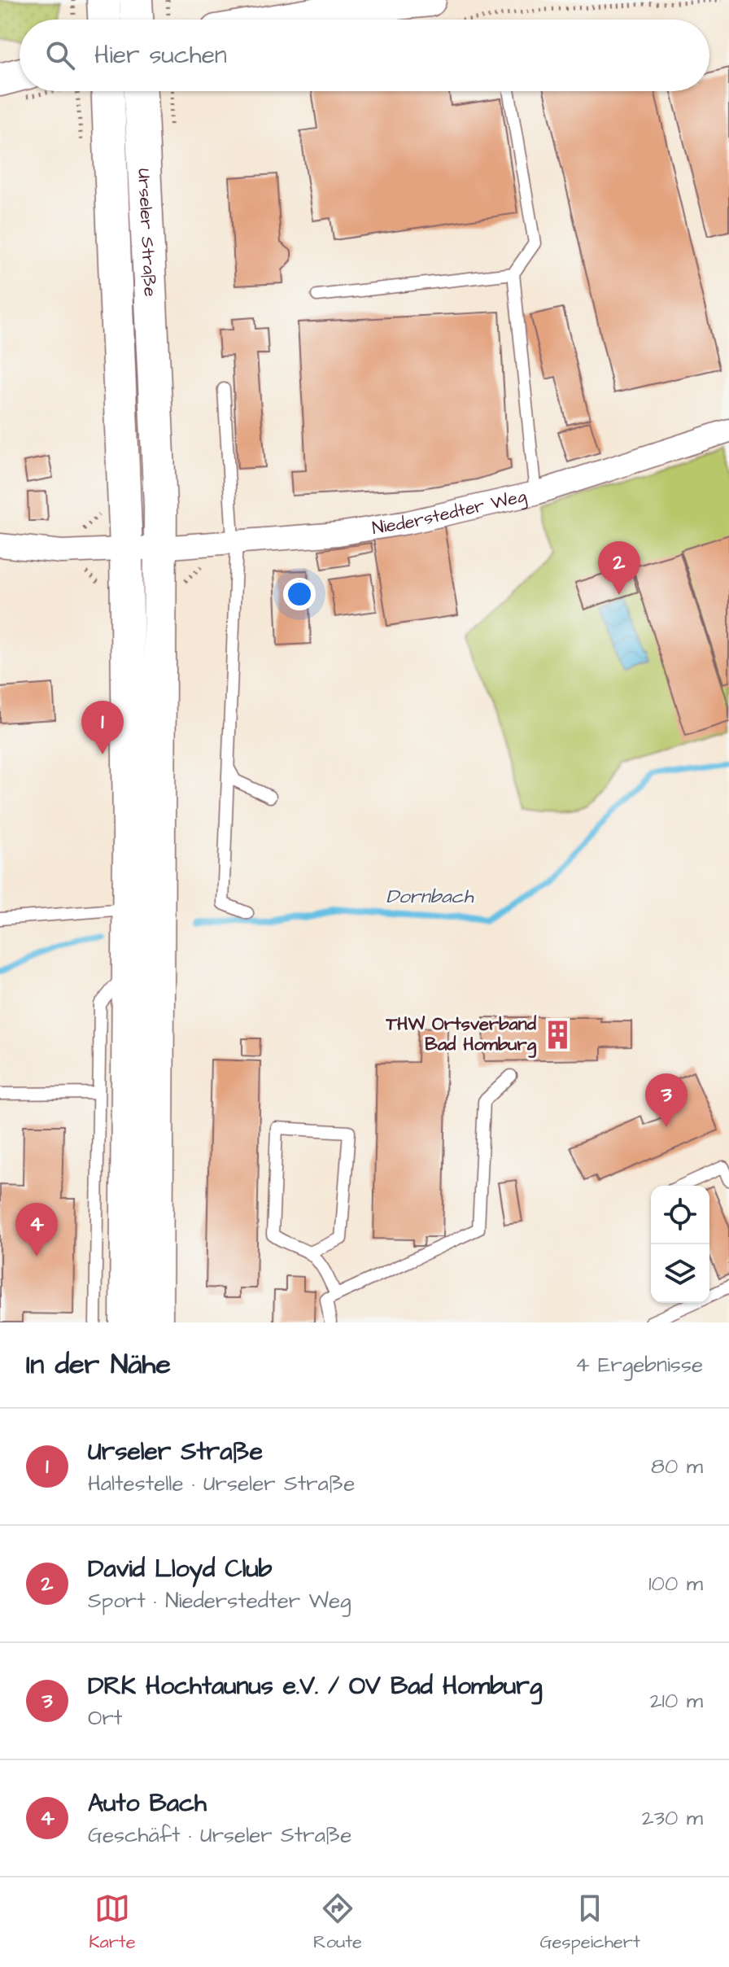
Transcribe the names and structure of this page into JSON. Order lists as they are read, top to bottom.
{
  "streets": {
    "street": ["Urseler Straße", "Niederstedter Weg"]
  },
  "crossings": [
    ["Urseler Straße", "Niederstedter Weg"]
  ],
  "water": ["Dornbach"],
  "places": {
    "building": ["THW Ortsverband Bad Homburg"]
  },
  "page": {
    "search": "Hier suchen",
    "pins": [
      "2",
      "1",
      "3",
      "4"
    ],
    "heading": ["In der Nähe", "4 Ergebnisse"],
    "list": [
      {
        "mark": "1",
        "name": "Urseler Straße",
        "note": "Haltestelle · Urseler Straße",
        "value": "80 m"
      },
      {
        "mark": "2",
        "name": "David Lloyd Club",
        "note": "Sport · Niederstedter Weg",
        "value": "100 m"
      },
      {
        "mark": "3",
        "name": "DRK Hochtaunus e.V. / OV Bad Homburg",
        "note": "Ort",
        "value": "210 m"
      },
      {
        "mark": "4",
        "name": "Auto Bach",
        "note": "Geschäft · Urseler Straße",
        "value": "230 m"
      }
    ],
    "nav": ["Karte", "Route", "Gespeichert"]
  }
}
